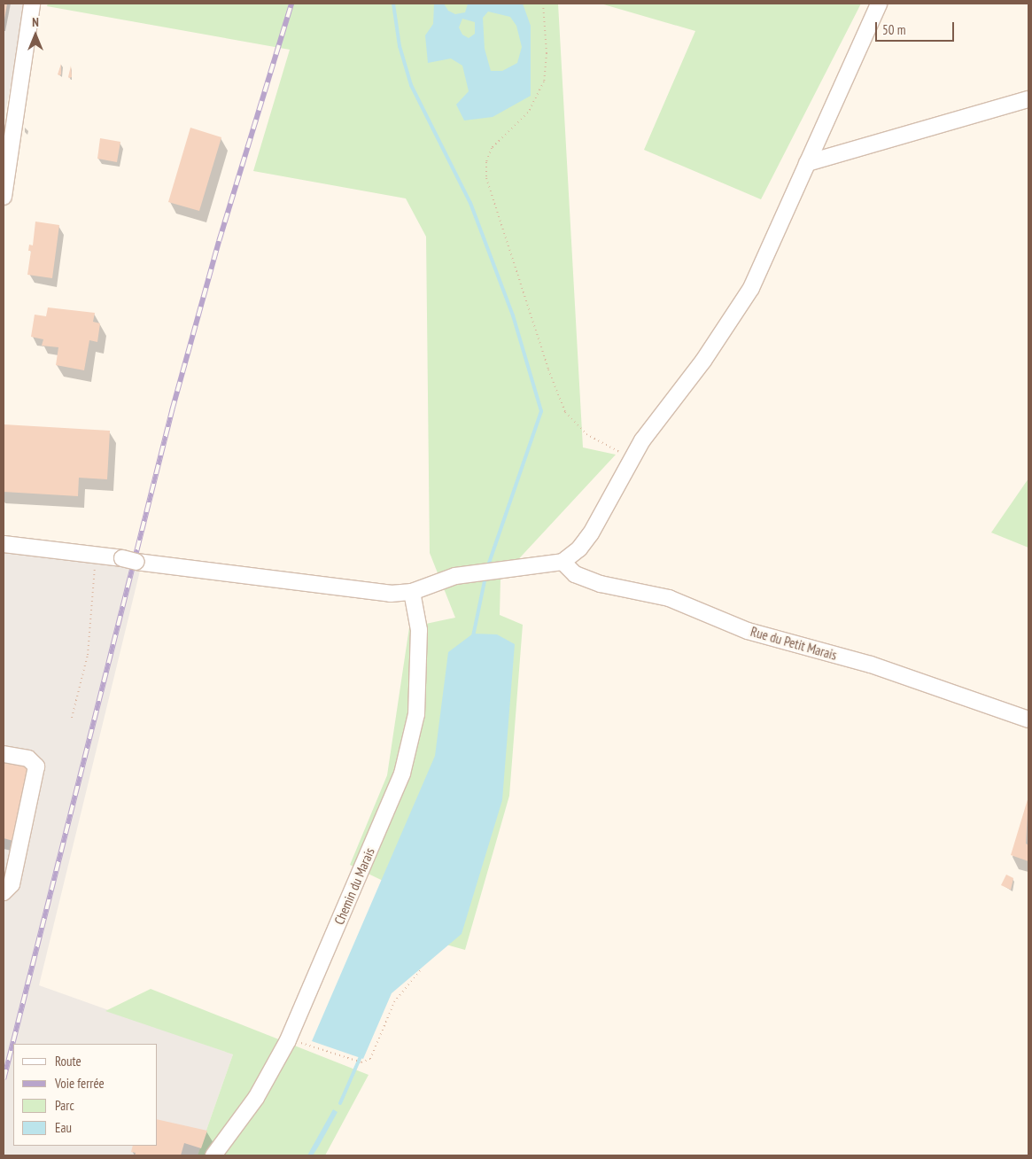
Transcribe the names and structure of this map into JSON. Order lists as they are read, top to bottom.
{
  "streets": {
    "street": ["Rue du Petit Marais", "Chemin du Marais"]
  },
  "legend": [
    "Route",
    "Voie ferrée",
    "Parc",
    "Eau"
  ],
  "scale_bar": "50 m",
  "north": "top"
}
